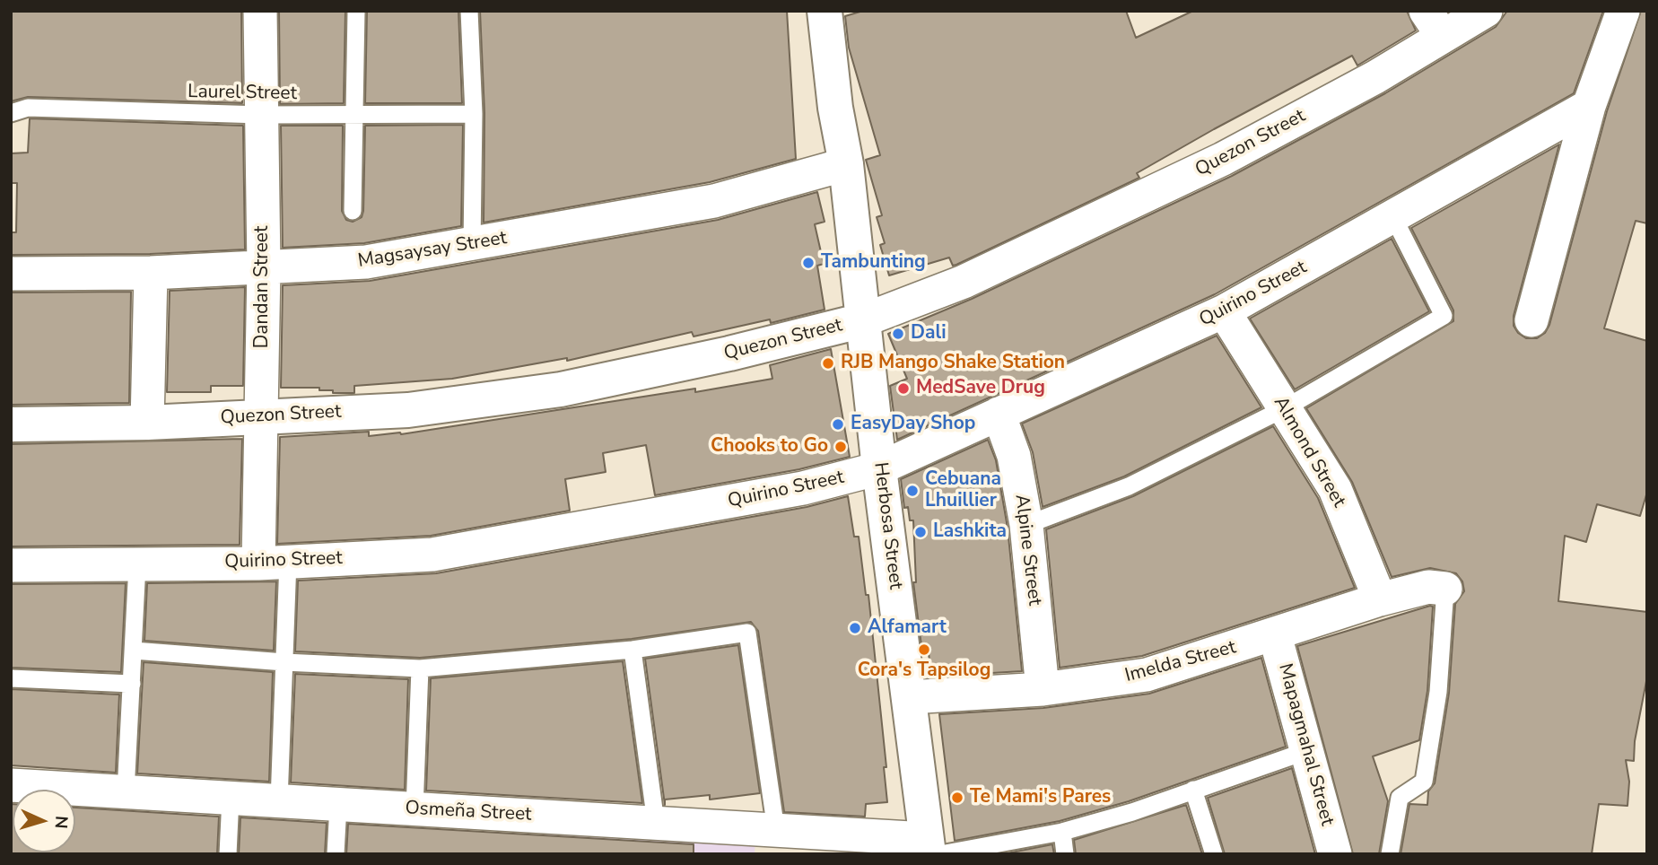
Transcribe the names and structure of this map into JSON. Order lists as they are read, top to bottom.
{
  "streets": {
    "street": [
      "Quezon Street",
      "Magsaysay Street",
      "Dandan Street",
      "Quirino Street",
      "Almond Street",
      "Herbosa Street",
      "Alpine Street",
      "Imelda Street",
      "Mapagmahal Street",
      "Osmeña Street"
    ],
    "lane": ["Laurel Street"]
  },
  "crossings": [
    ["Laurel Street", "Dandan Street"],
    ["Quezon Street", "Dandan Street"],
    ["Quezon Street", "Herbosa Street"],
    ["Magsaysay Street", "Dandan Street"],
    ["Magsaysay Street", "Herbosa Street"],
    ["Dandan Street", "Quirino Street"],
    ["Dandan Street", "Osmeña Street"],
    ["Quirino Street", "Almond Street"],
    ["Quirino Street", "Herbosa Street"],
    ["Quirino Street", "Alpine Street"],
    ["Almond Street", "Imelda Street"],
    ["Herbosa Street", "Imelda Street"],
    ["Herbosa Street", "Osmeña Street"],
    ["Alpine Street", "Imelda Street"],
    ["Imelda Street", "Mapagmahal Street"]
  ],
  "places": [
    "Tambunting",
    "Dali",
    "RJB Mango Shake Station",
    "MedSave Drug",
    "EasyDay Shop",
    "Chooks to Go",
    "Cebuana Lhuillier",
    "Lashkita",
    "Alfamart",
    "Cora's Tapsilog",
    "Te Mami's Pares"
  ],
  "north": "right"
}
